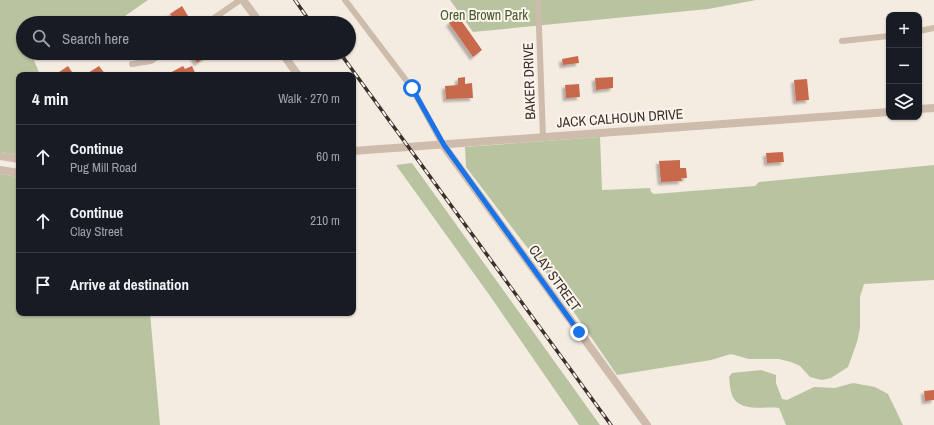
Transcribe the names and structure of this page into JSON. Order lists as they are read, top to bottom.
{
  "streets": {
    "street": ["BAKER DRIVE", "JACK CALHOUN DRIVE", "CLAY STREET"]
  },
  "crossings": [
    ["BAKER DRIVE", "JACK CALHOUN DRIVE"],
    ["JACK CALHOUN DRIVE", "CLAY STREET"]
  ],
  "parks": ["Oren Brown Park"],
  "page": {
    "map_buttons": ["+", "−"],
    "search": "Search here",
    "heading": ["4 min", "Walk · 270 m"],
    "list": [
      ["Continue", "Pug Mill Road", "60 m"],
      ["Continue", "Clay Street", "210 m"],
      "Arrive at destination"
    ]
  }
}
